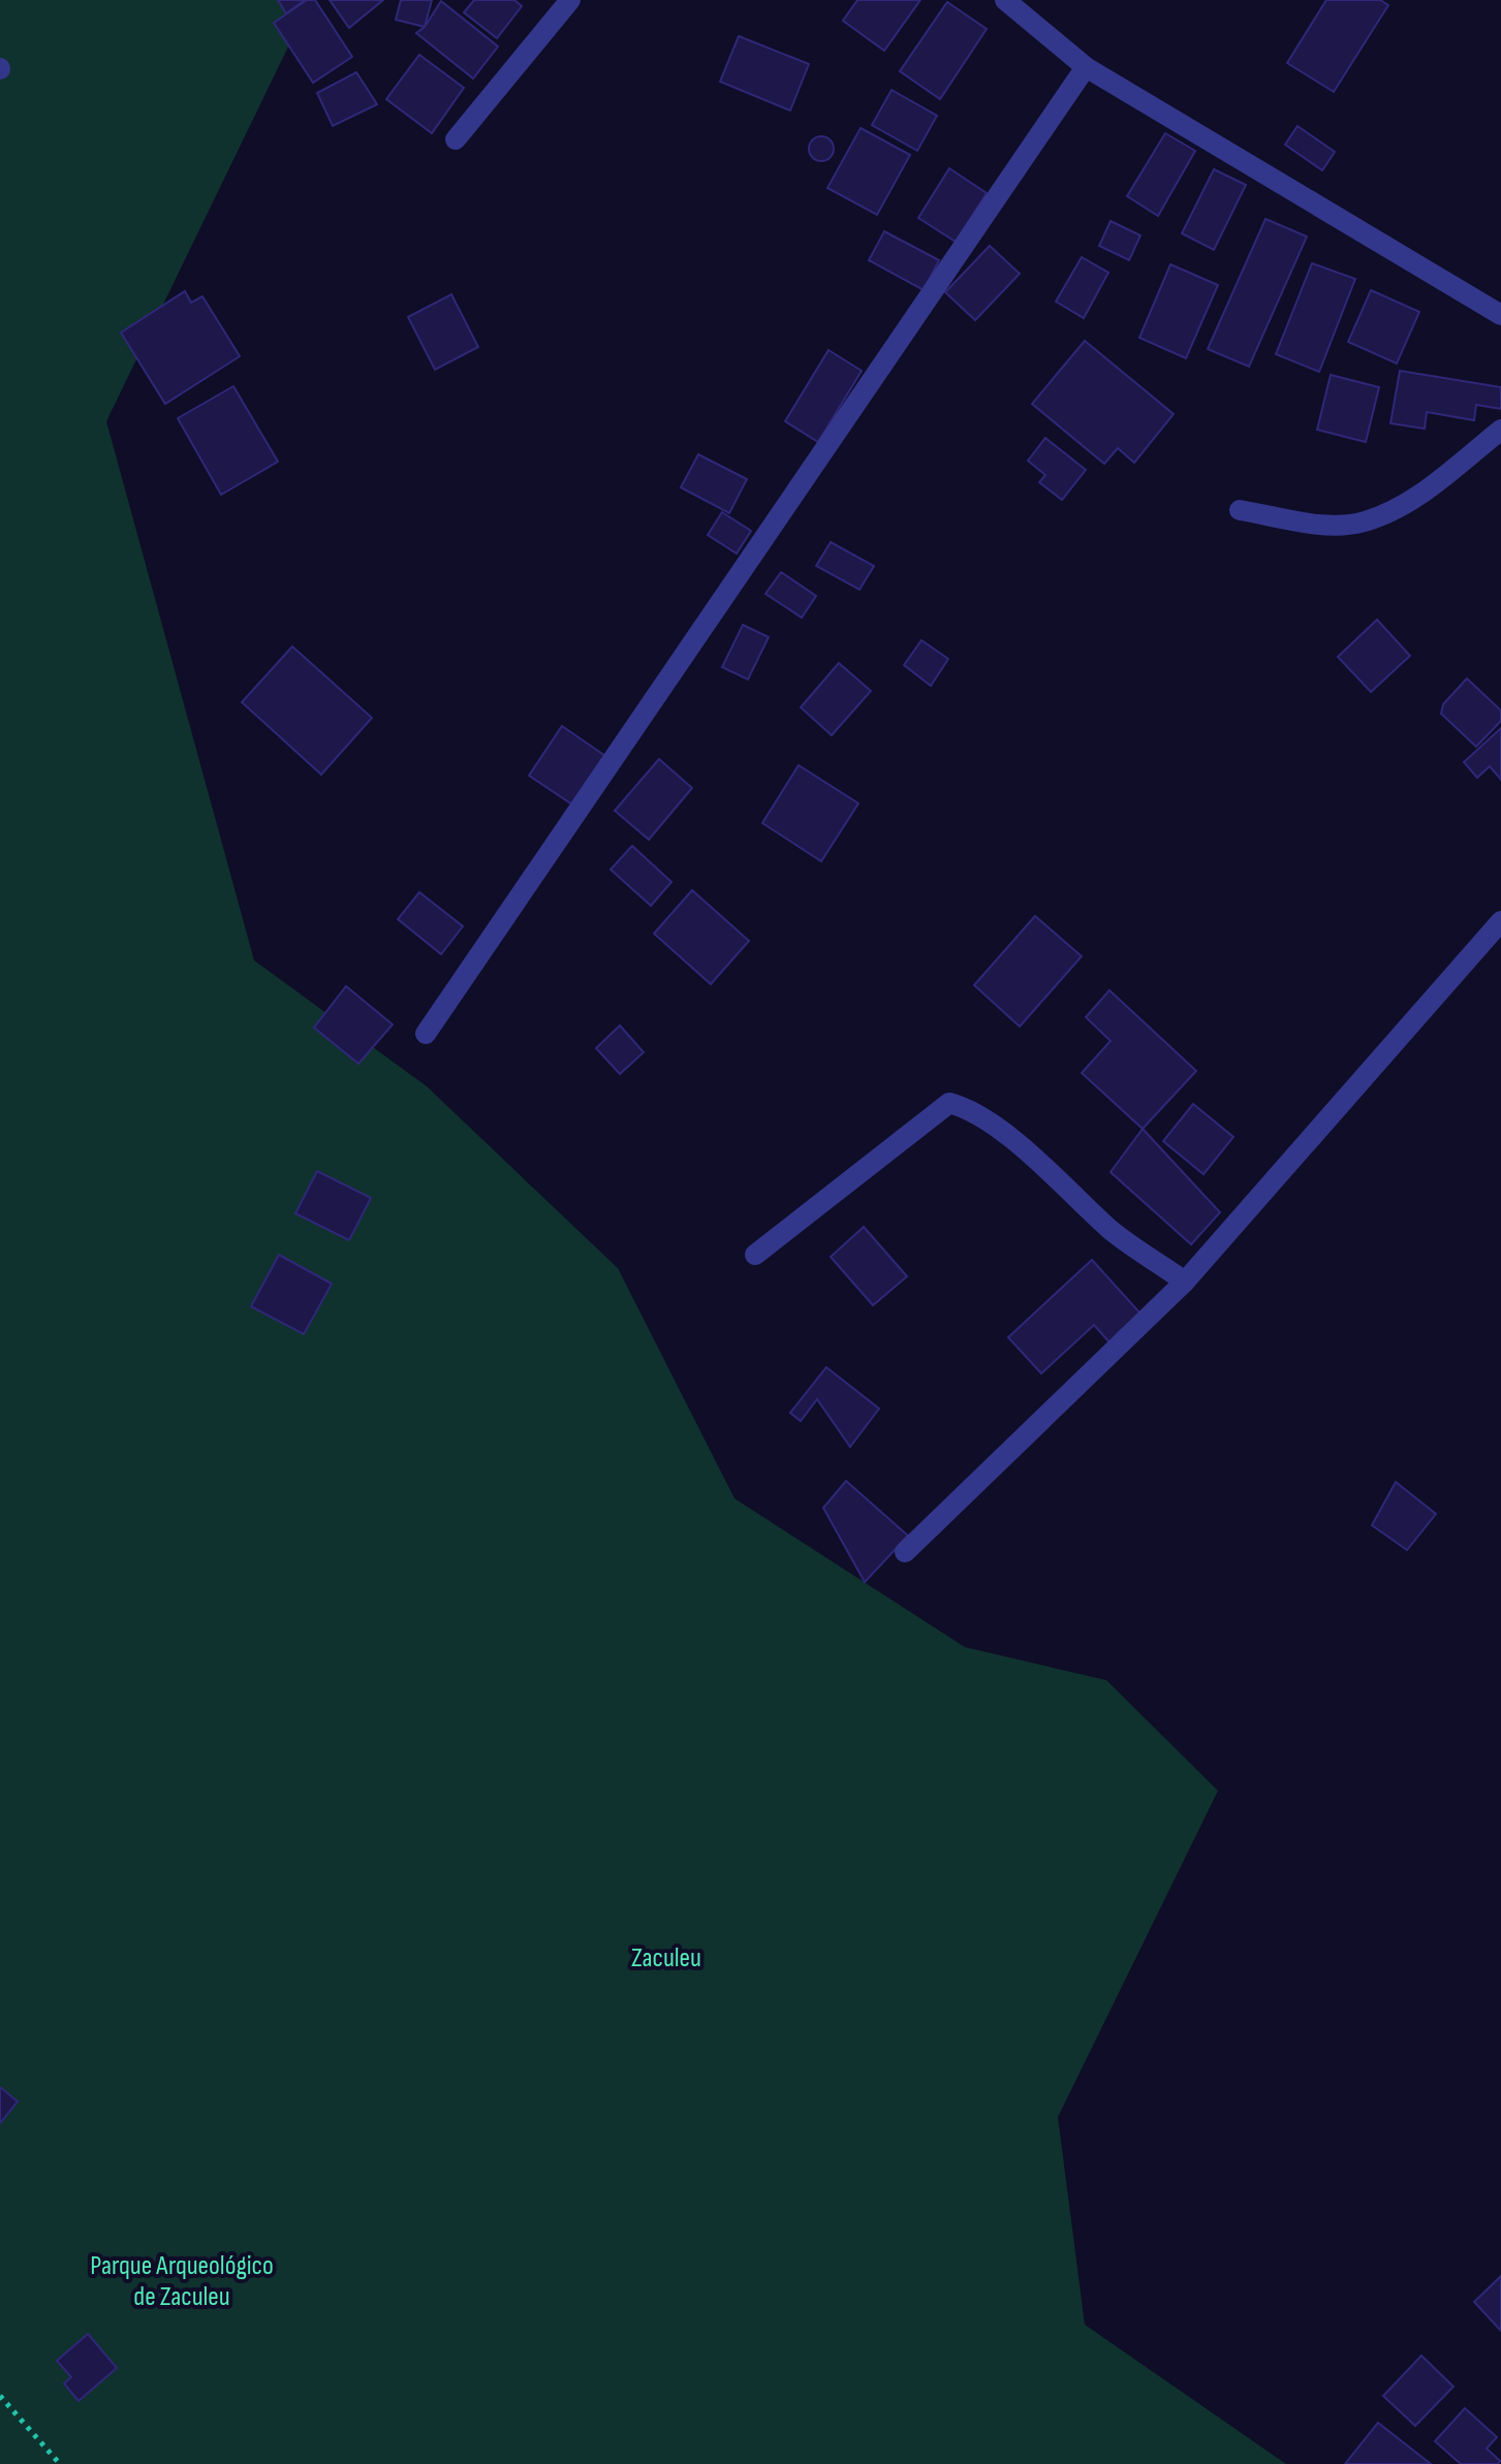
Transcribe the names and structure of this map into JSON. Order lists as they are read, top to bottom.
{
  "parks": ["Zaculeu", "Parque Arqueológico de Zaculeu"]
}
